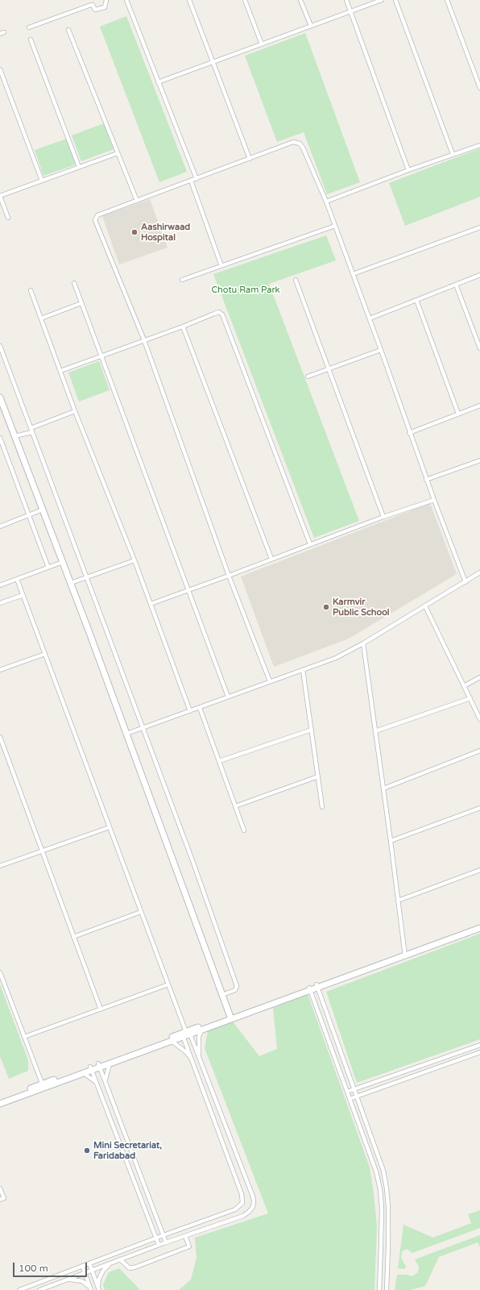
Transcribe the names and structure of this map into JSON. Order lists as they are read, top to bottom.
{
  "parks": ["Chotu Ram Park"],
  "places": ["Aashirwaad Hospital", "Karmvir Public School", "Mini Secretariat, Faridabad"],
  "scale_bar": "100 m"
}
